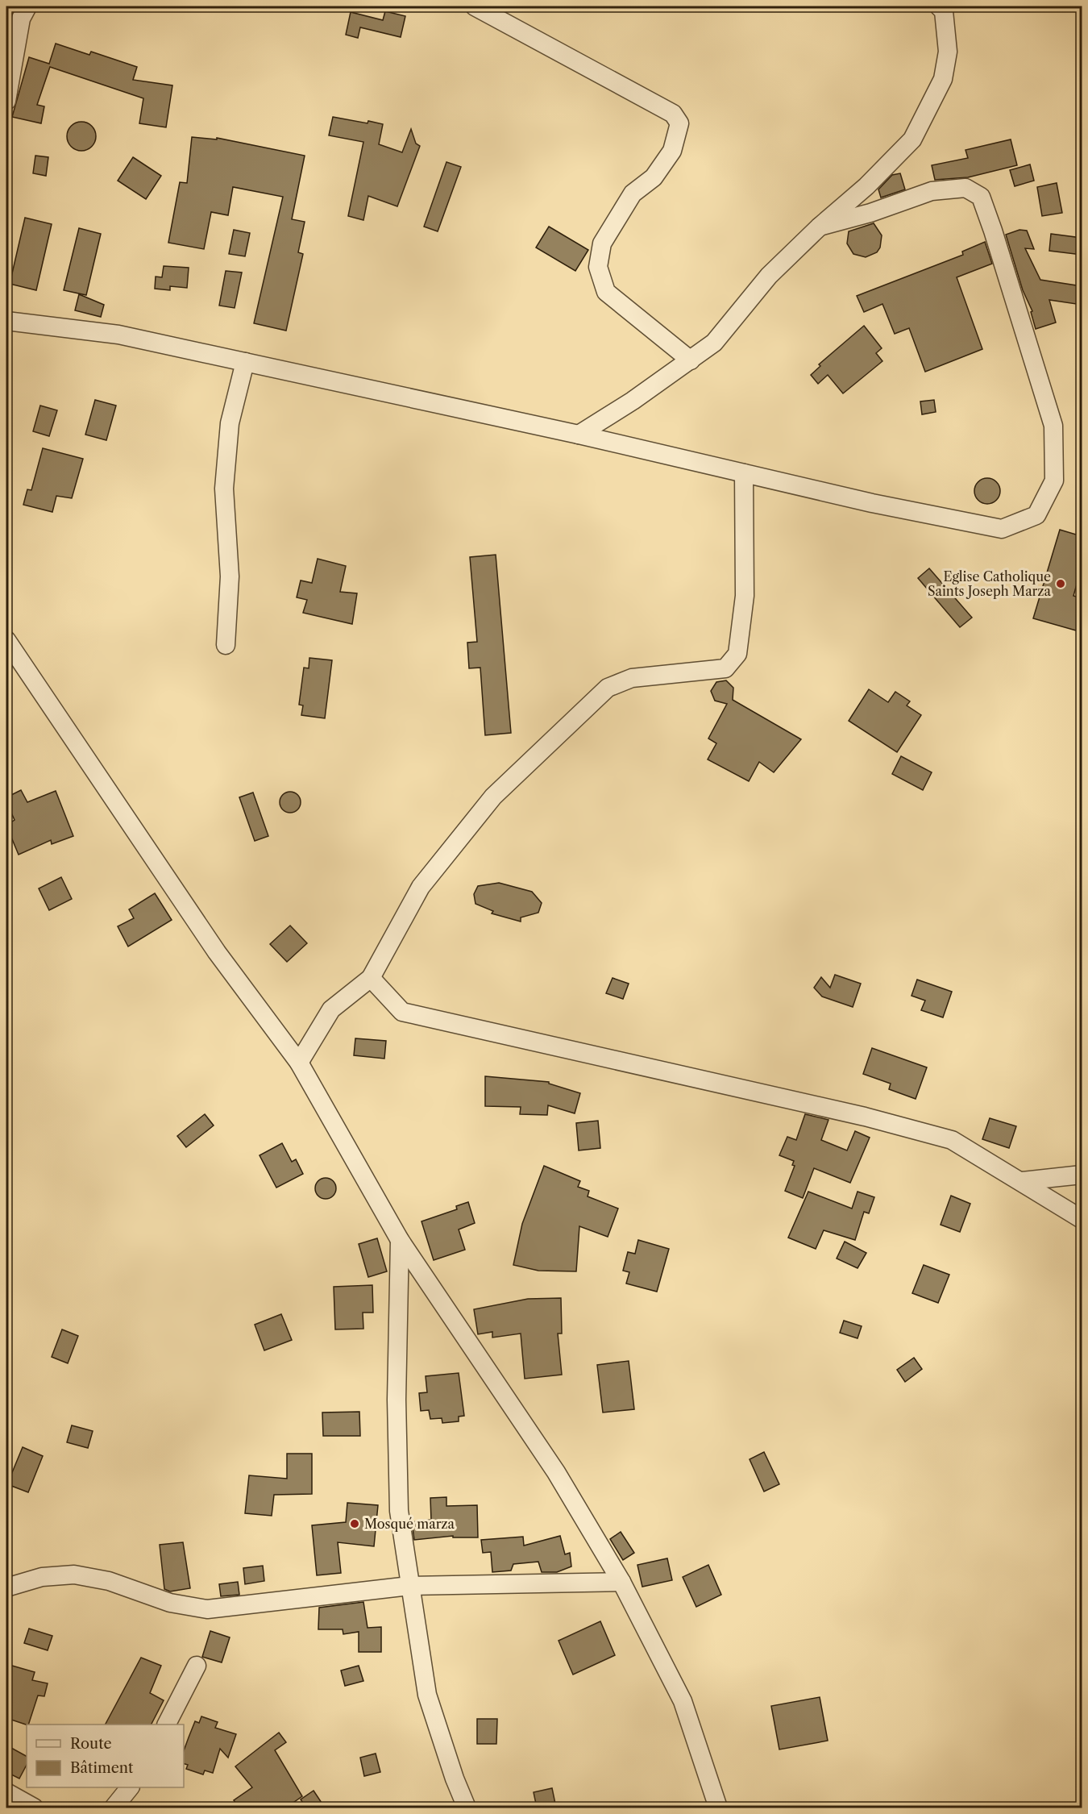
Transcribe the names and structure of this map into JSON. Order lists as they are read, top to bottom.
{
  "places": ["Eglise Catholique Saints Joseph Marza", "Mosqué marza"],
  "legend": ["Route", "Bâtiment"]
}
